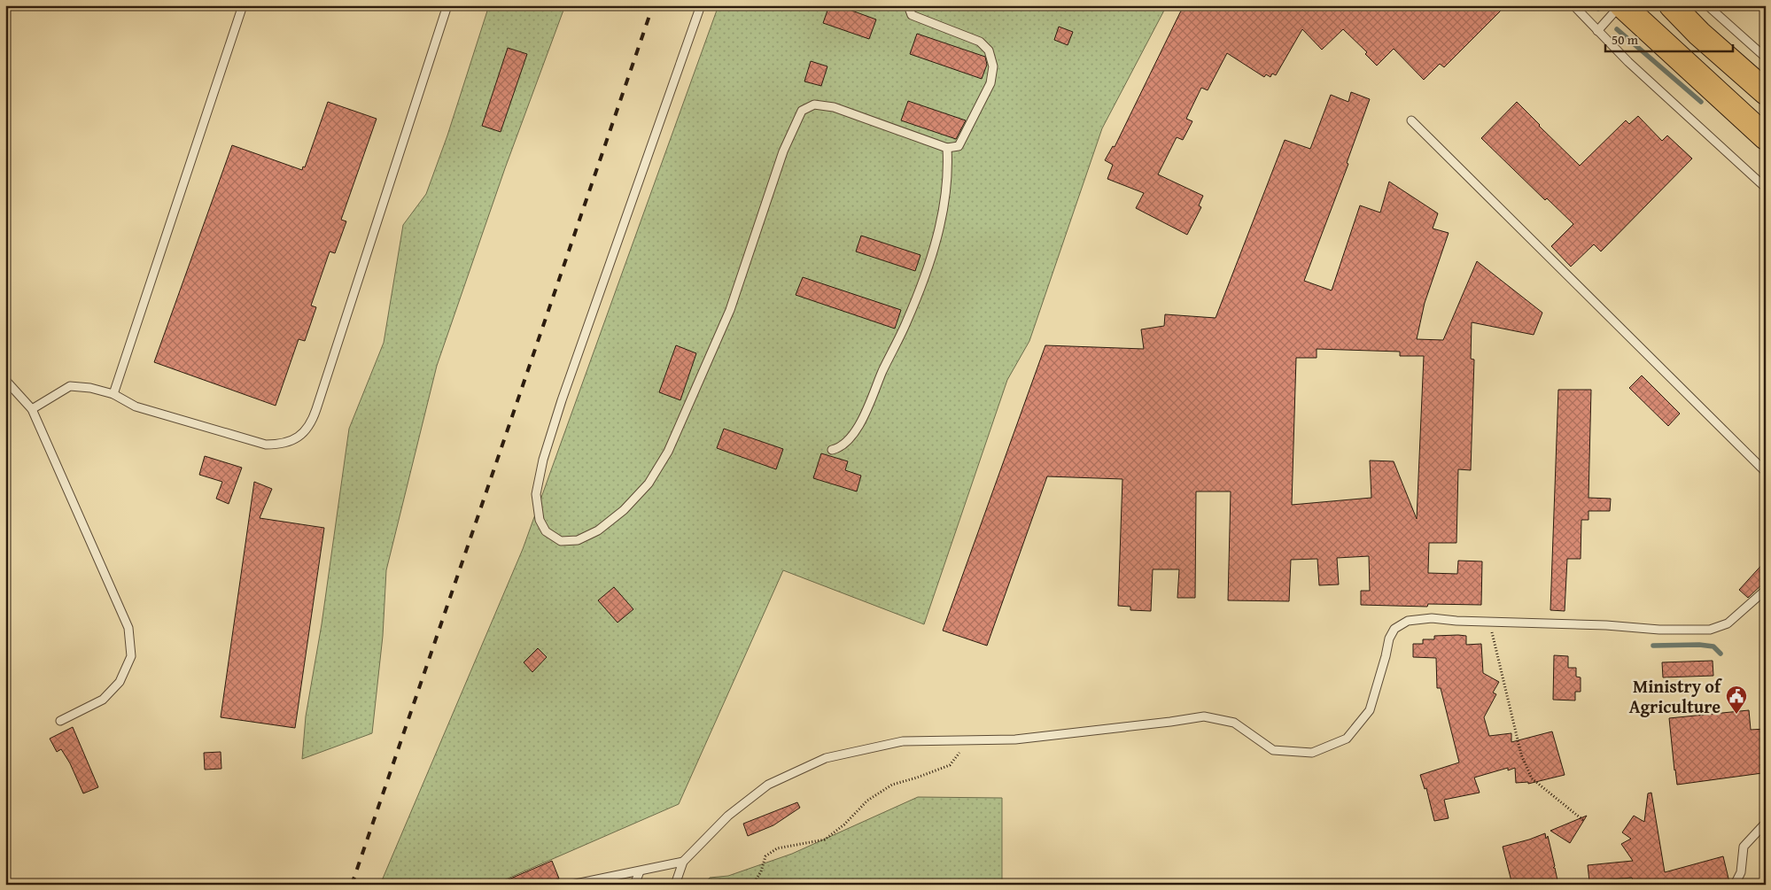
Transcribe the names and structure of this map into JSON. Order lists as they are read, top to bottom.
{
  "places": {
    "public building": ["Ministry of Agriculture"]
  },
  "scale_bar": "50 m"
}
